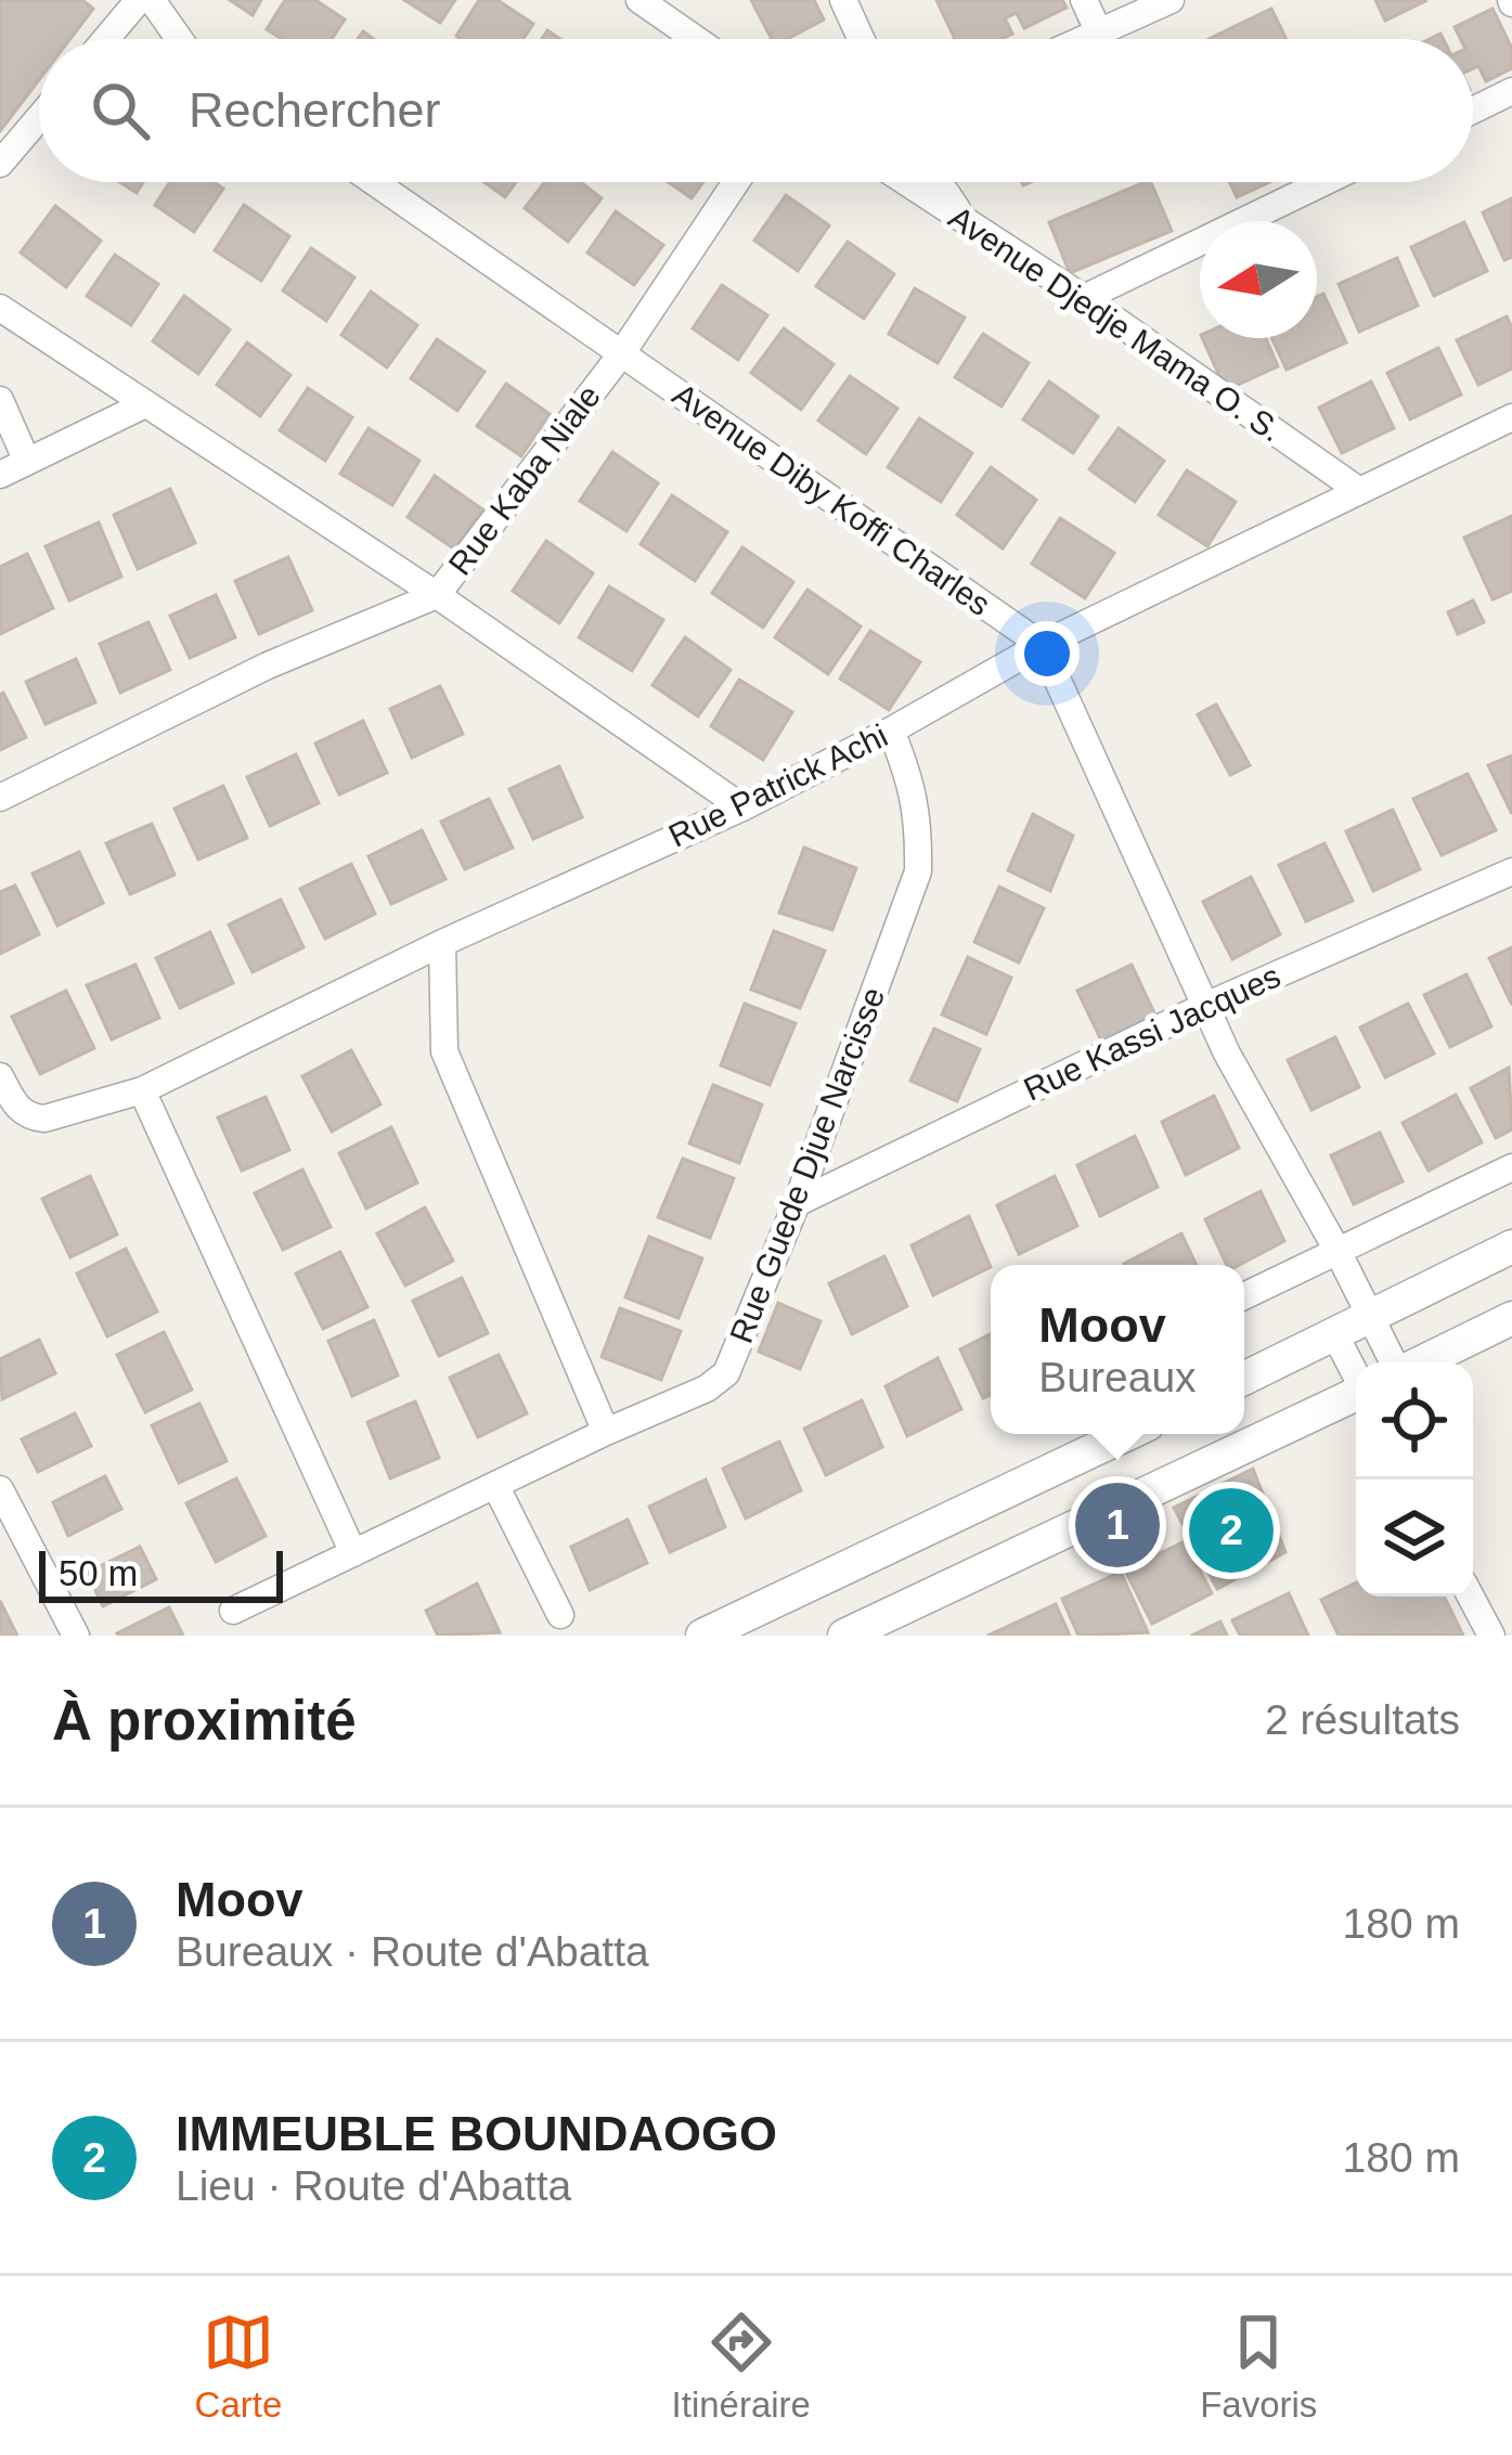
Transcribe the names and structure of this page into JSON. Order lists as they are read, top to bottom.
{
  "streets": {
    "street": [
      "Avenue Djedje Mama O. S.",
      "Rue Kaba Niale",
      "Avenue Diby Koffi Charles",
      "Rue Patrick Achi",
      "Rue Kassi Jacques",
      "Rue Guede Djue Narcisse"
    ]
  },
  "crossings": [
    ["Avenue Djedje Mama O. S.", "Rue Patrick Achi"],
    ["Rue Kaba Niale", "Avenue Diby Koffi Charles"],
    ["Avenue Diby Koffi Charles", "Rue Patrick Achi"],
    ["Rue Patrick Achi", "Rue Guede Djue Narcisse"],
    ["Rue Kassi Jacques", "Rue Guede Djue Narcisse"]
  ],
  "scale_bar": "50 m",
  "north": "left",
  "page": {
    "search": "Rechercher",
    "popup": ["Moov", "Bureaux"],
    "pins": ["1", "2"],
    "scale": "50 m",
    "heading": ["À proximité", "2 résultats"],
    "list": [
      {
        "mark": "1",
        "name": "Moov",
        "note": "Bureaux · Route d'Abatta",
        "value": "180 m"
      },
      {
        "mark": "2",
        "name": "IMMEUBLE BOUNDAOGO",
        "note": "Lieu · Route d'Abatta",
        "value": "180 m"
      }
    ],
    "nav": ["Carte", "Itinéraire", "Favoris"]
  }
}
